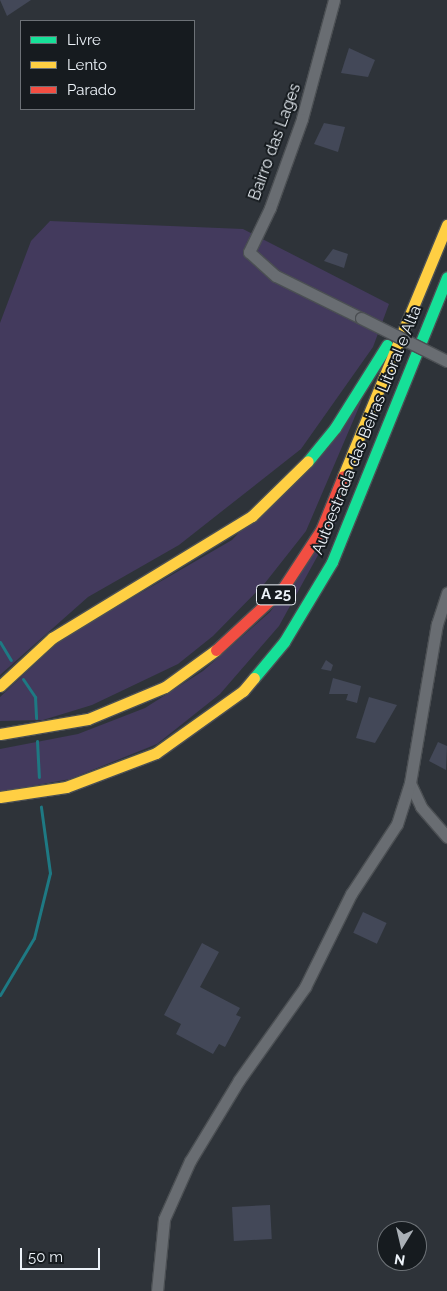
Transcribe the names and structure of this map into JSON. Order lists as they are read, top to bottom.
{
  "streets": {
    "highway": ["Autoestrada das Beiras Litoral e Alta", "A 25"],
    "street": ["Bairro das Lages"]
  },
  "legend": ["Livre", "Lento", "Parado"],
  "scale_bar": "50 m",
  "north": "bottom"
}
